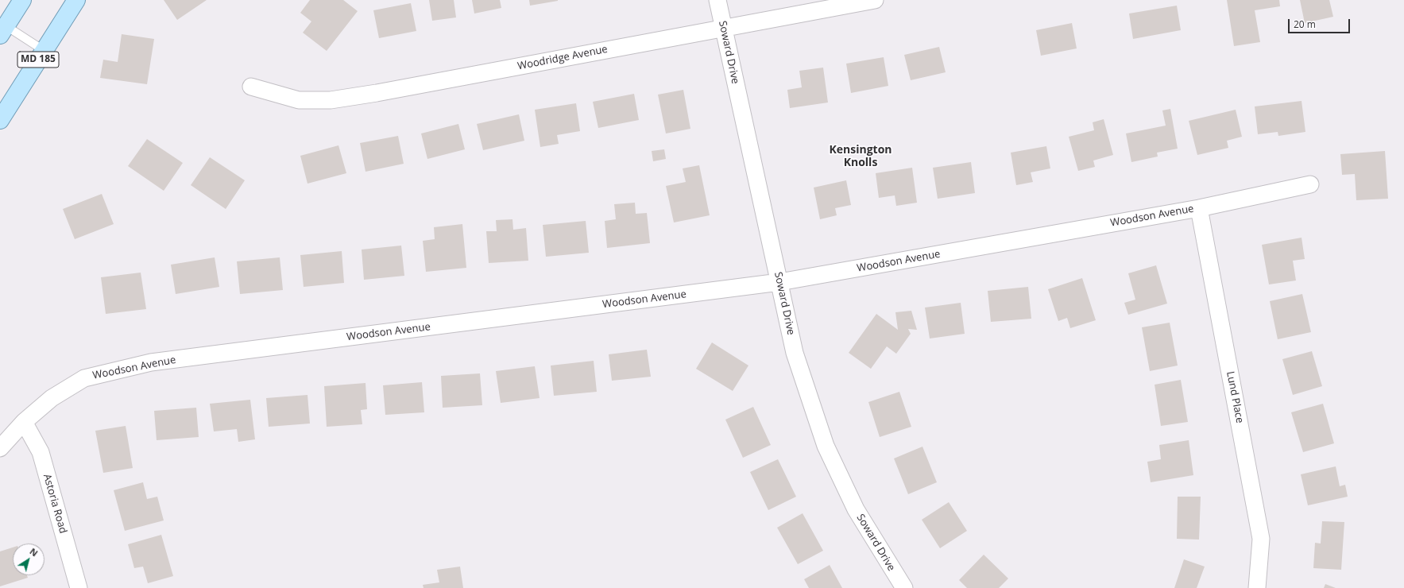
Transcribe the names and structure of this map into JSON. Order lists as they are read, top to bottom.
{
  "streets": {
    "main road": ["MD 185"],
    "street": [
      "Soward Drive",
      "Woodridge Avenue",
      "Woodson Avenue",
      "Lund Place",
      "Astoria Road"
    ]
  },
  "crossings": [
    ["Soward Drive", "Woodridge Avenue"],
    ["Soward Drive", "Woodson Avenue"],
    ["Woodson Avenue", "Lund Place"],
    ["Woodson Avenue", "Astoria Road"]
  ],
  "districts": ["Kensington Knolls"],
  "scale_bar": "20 m",
  "north": "top right"
}
